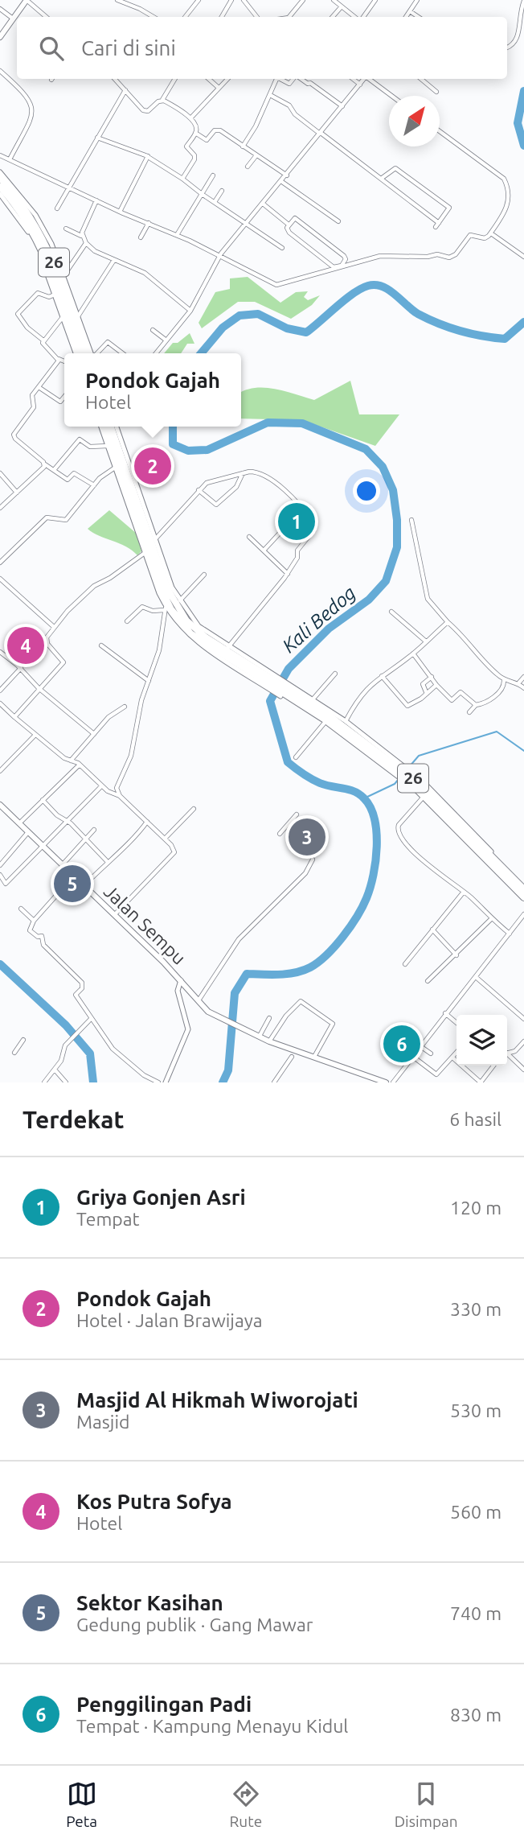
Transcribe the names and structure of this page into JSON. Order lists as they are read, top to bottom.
{
  "streets": {
    "highway": ["26"],
    "main road": ["Jalan Sempu"]
  },
  "water": ["Kali Bedog"],
  "north": "top right",
  "page": {
    "search": "Cari di sini",
    "popup": ["Pondok Gajah", "Hotel"],
    "pins": [
      "2",
      "1",
      "4",
      "3",
      "5",
      "6"
    ],
    "heading": ["Terdekat", "6 hasil"],
    "list": [
      {
        "mark": "1",
        "name": "Griya Gonjen Asri",
        "note": "Tempat",
        "value": "120 m"
      },
      {
        "mark": "2",
        "name": "Pondok Gajah",
        "note": "Hotel · Jalan Brawijaya",
        "value": "330 m"
      },
      {
        "mark": "3",
        "name": "Masjid Al Hikmah Wiworojati",
        "note": "Masjid",
        "value": "530 m"
      },
      {
        "mark": "4",
        "name": "Kos Putra Sofya",
        "note": "Hotel",
        "value": "560 m"
      },
      {
        "mark": "5",
        "name": "Sektor Kasihan",
        "note": "Gedung publik · Gang Mawar",
        "value": "740 m"
      },
      {
        "mark": "6",
        "name": "Penggilingan Padi",
        "note": "Tempat · Kampung Menayu Kidul",
        "value": "830 m"
      }
    ],
    "nav": ["Peta", "Rute", "Disimpan"]
  }
}
